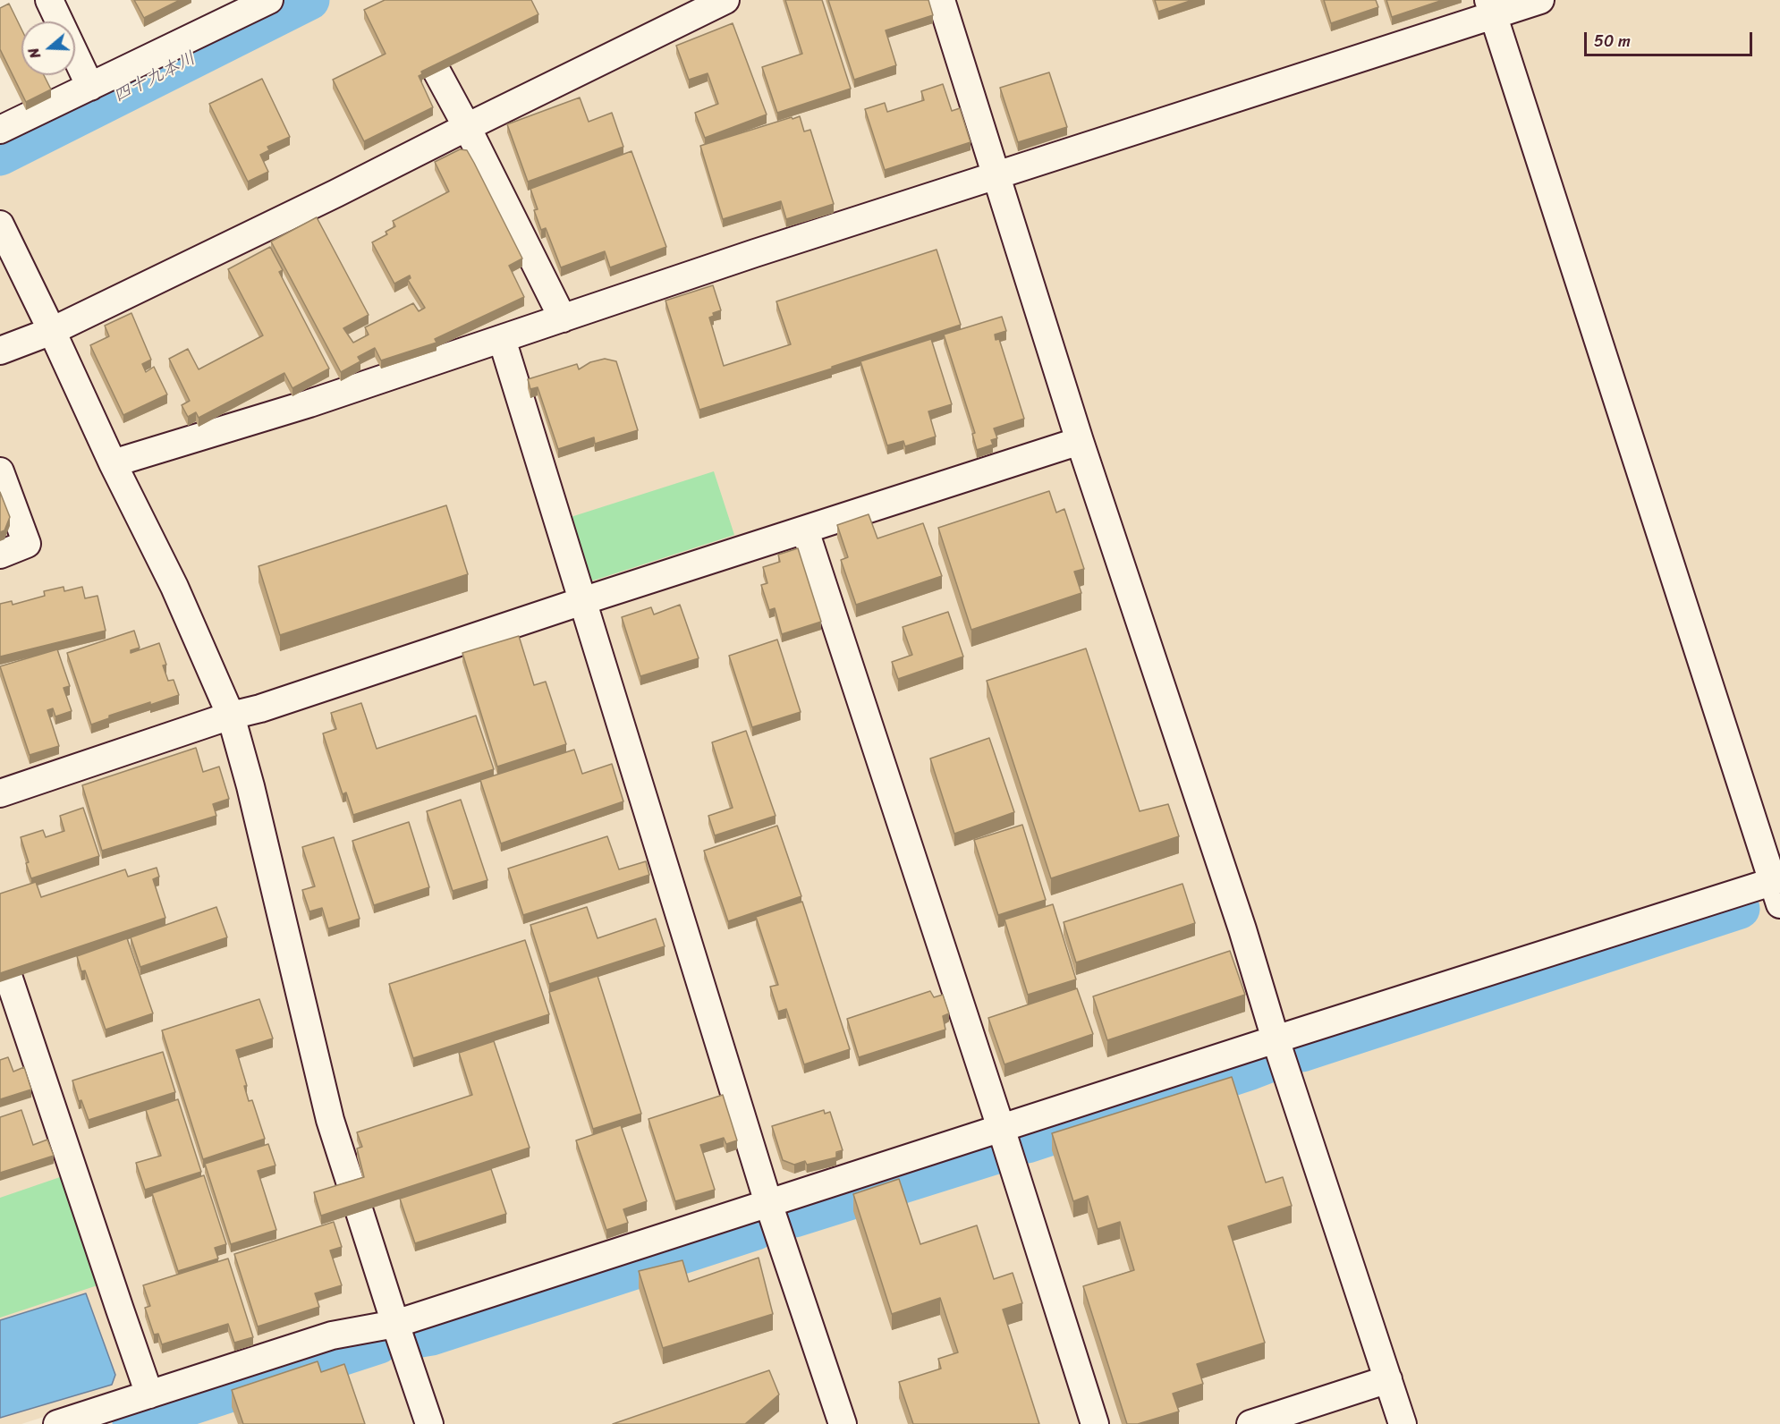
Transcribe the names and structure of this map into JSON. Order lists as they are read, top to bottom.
{
  "water": ["四十九本川"],
  "scale_bar": "50 m",
  "north": "left"
}
